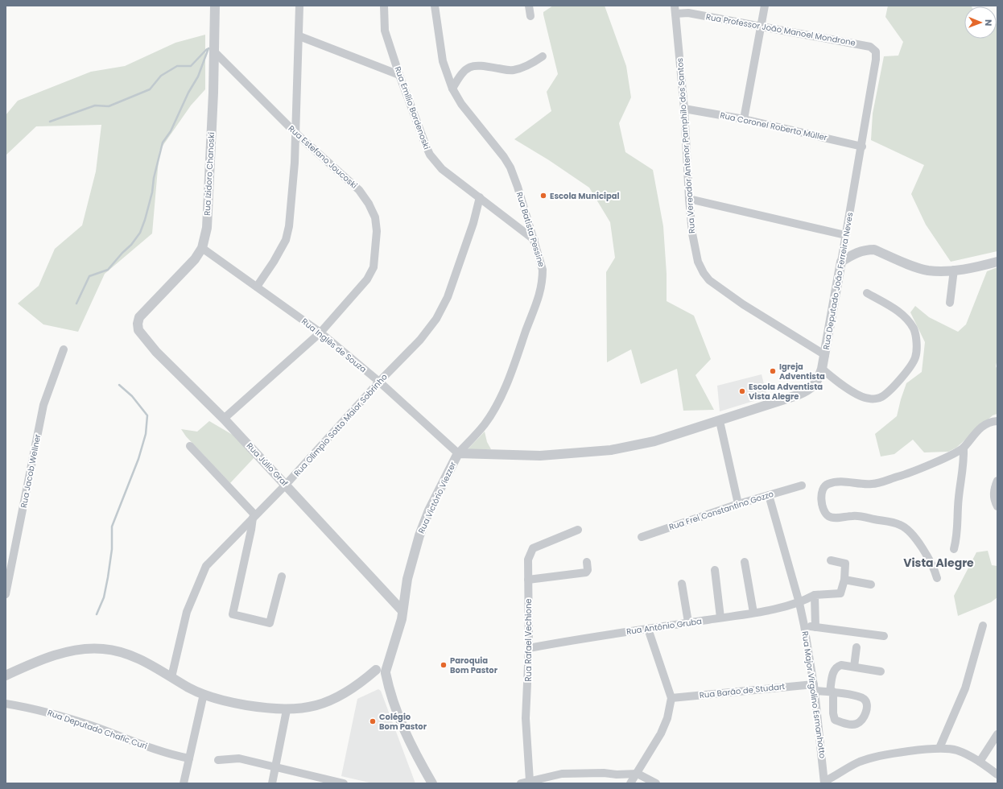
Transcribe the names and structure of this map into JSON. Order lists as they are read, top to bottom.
{
  "streets": {
    "street": [
      "Rua Professor João Manoel Mondrone",
      "Rua Emílio Bordenoski",
      "Rua Coronel Roberto Müller",
      "Rua Vereador Antenor Pamphilo dos Santos",
      "Rua Estefano Joucoski",
      "Rua Izidoro Chanoski",
      "Rua Batista Pessine",
      "Rua Deputado João Ferreira Neves",
      "Rua Inglês de Souza",
      "Rua Olímpio Sotto Maior Sobrinho",
      "Rua Júlio Graf",
      "Rua Jacob Wellner",
      "Rua Victório Viezzer",
      "Rua Frei Constantino Gozzo",
      "Rua Antônio Gruba",
      "Rua Rafael Vechione",
      "Rua Barão de Studart",
      "Rua Major Virgolino Esmanhotto",
      "Rua Deputado Chafic Curi"
    ]
  },
  "crossings": [
    ["Rua Professor João Manoel Mondrone", "Rua Vereador Antenor Pamphilo dos Santos"],
    ["Rua Professor João Manoel Mondrone", "Rua Deputado João Ferreira Neves"],
    ["Rua Emílio Bordenoski", "Rua Batista Pessine"],
    ["Rua Emílio Bordenoski", "Rua Olímpio Sotto Maior Sobrinho"],
    ["Rua Coronel Roberto Müller", "Rua Vereador Antenor Pamphilo dos Santos"],
    ["Rua Coronel Roberto Müller", "Rua Deputado João Ferreira Neves"],
    ["Rua Vereador Antenor Pamphilo dos Santos", "Rua Deputado João Ferreira Neves"],
    ["Rua Estefano Joucoski", "Rua Izidoro Chanoski"],
    ["Rua Estefano Joucoski", "Rua Inglês de Souza"],
    ["Rua Estefano Joucoski", "Rua Júlio Graf"],
    ["Rua Izidoro Chanoski", "Rua Inglês de Souza"],
    ["Rua Izidoro Chanoski", "Rua Júlio Graf"],
    ["Rua Batista Pessine", "Rua Deputado João Ferreira Neves"],
    ["Rua Batista Pessine", "Rua Inglês de Souza"],
    ["Rua Batista Pessine", "Rua Victório Viezzer"],
    ["Rua Deputado João Ferreira Neves", "Rua Inglês de Souza"],
    ["Rua Deputado João Ferreira Neves", "Rua Victório Viezzer"],
    ["Rua Inglês de Souza", "Rua Olímpio Sotto Maior Sobrinho"],
    ["Rua Inglês de Souza", "Rua Victório Viezzer"],
    ["Rua Olímpio Sotto Maior Sobrinho", "Rua Júlio Graf"],
    ["Rua Júlio Graf", "Rua Victório Viezzer"],
    ["Rua Frei Constantino Gozzo", "Rua Major Virgolino Esmanhotto"],
    ["Rua Antônio Gruba", "Rua Rafael Vechione"],
    ["Rua Antônio Gruba", "Rua Major Virgolino Esmanhotto"],
    ["Rua Barão de Studart", "Rua Major Virgolino Esmanhotto"]
  ],
  "districts": ["Vista Alegre"],
  "places": [
    "Escola Municipal",
    "Igreja Adventista",
    "Escola Adventista Vista Alegre",
    "Paroquia Bom Pastor",
    "Colégio Bom Pastor"
  ],
  "north": "right"
}
